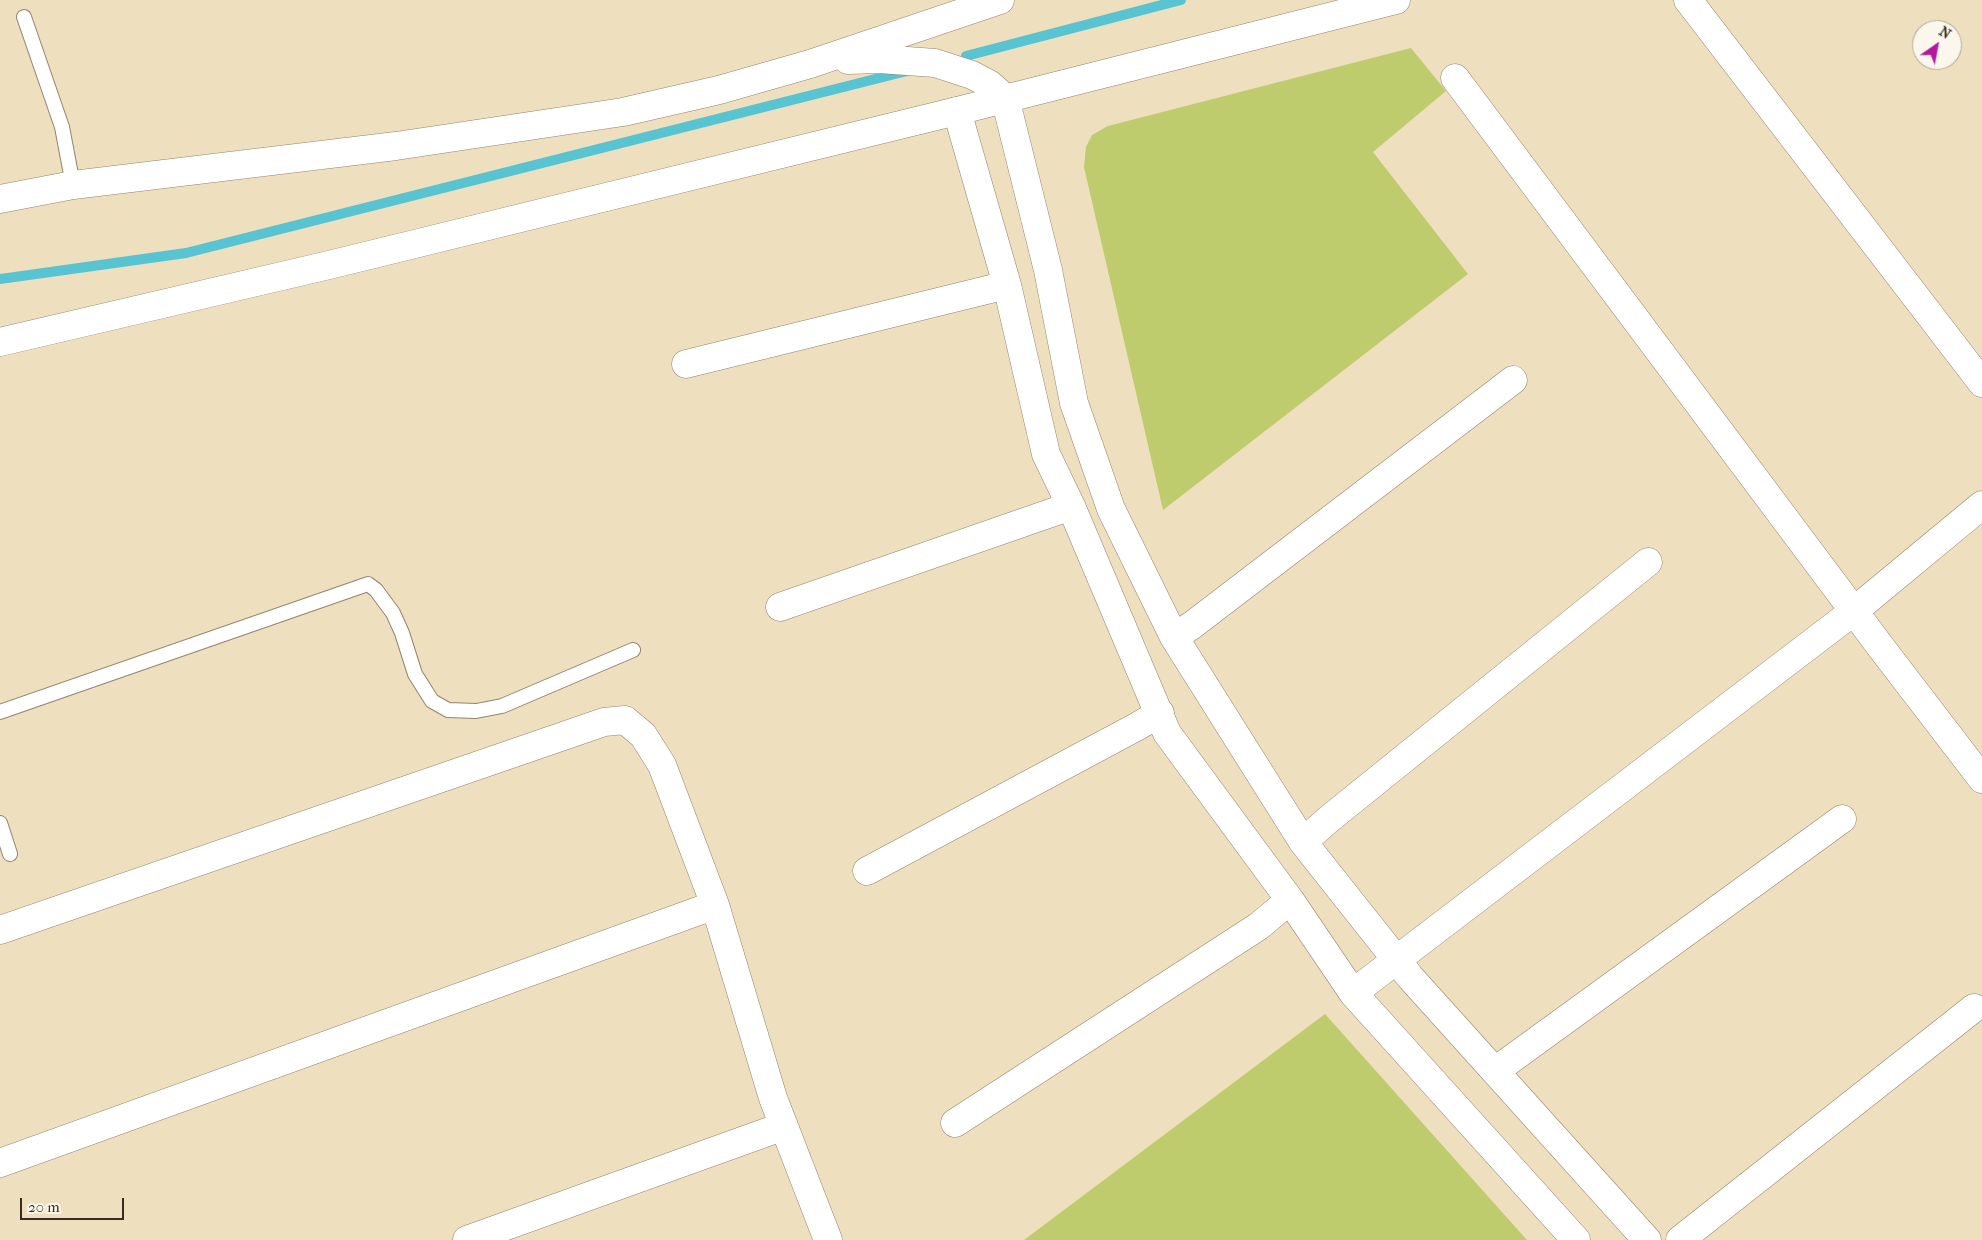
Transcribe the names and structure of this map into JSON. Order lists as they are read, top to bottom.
{
  "scale_bar": "20 m",
  "north": "top right"
}
